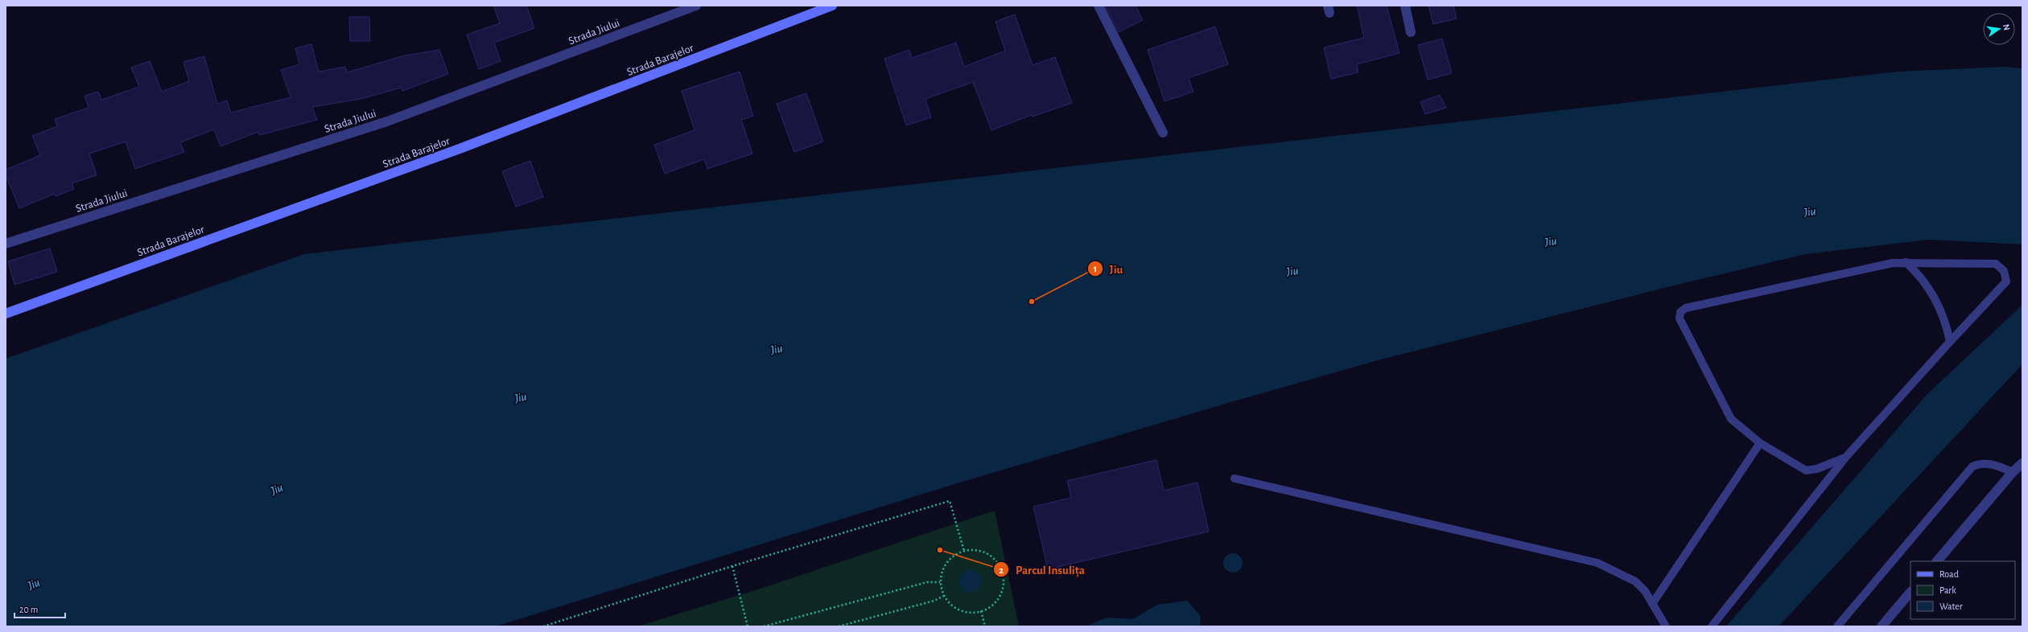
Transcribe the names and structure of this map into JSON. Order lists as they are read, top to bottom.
{
  "streets": {
    "main road": ["Strada Barajelor"],
    "street": ["Strada Jiului"]
  },
  "water": ["Jiu"],
  "places": ["Jiu", "Parcul Insulița"],
  "legend": ["Road", "Park", "Water"],
  "scale_bar": "20 m",
  "north": "right"
}
